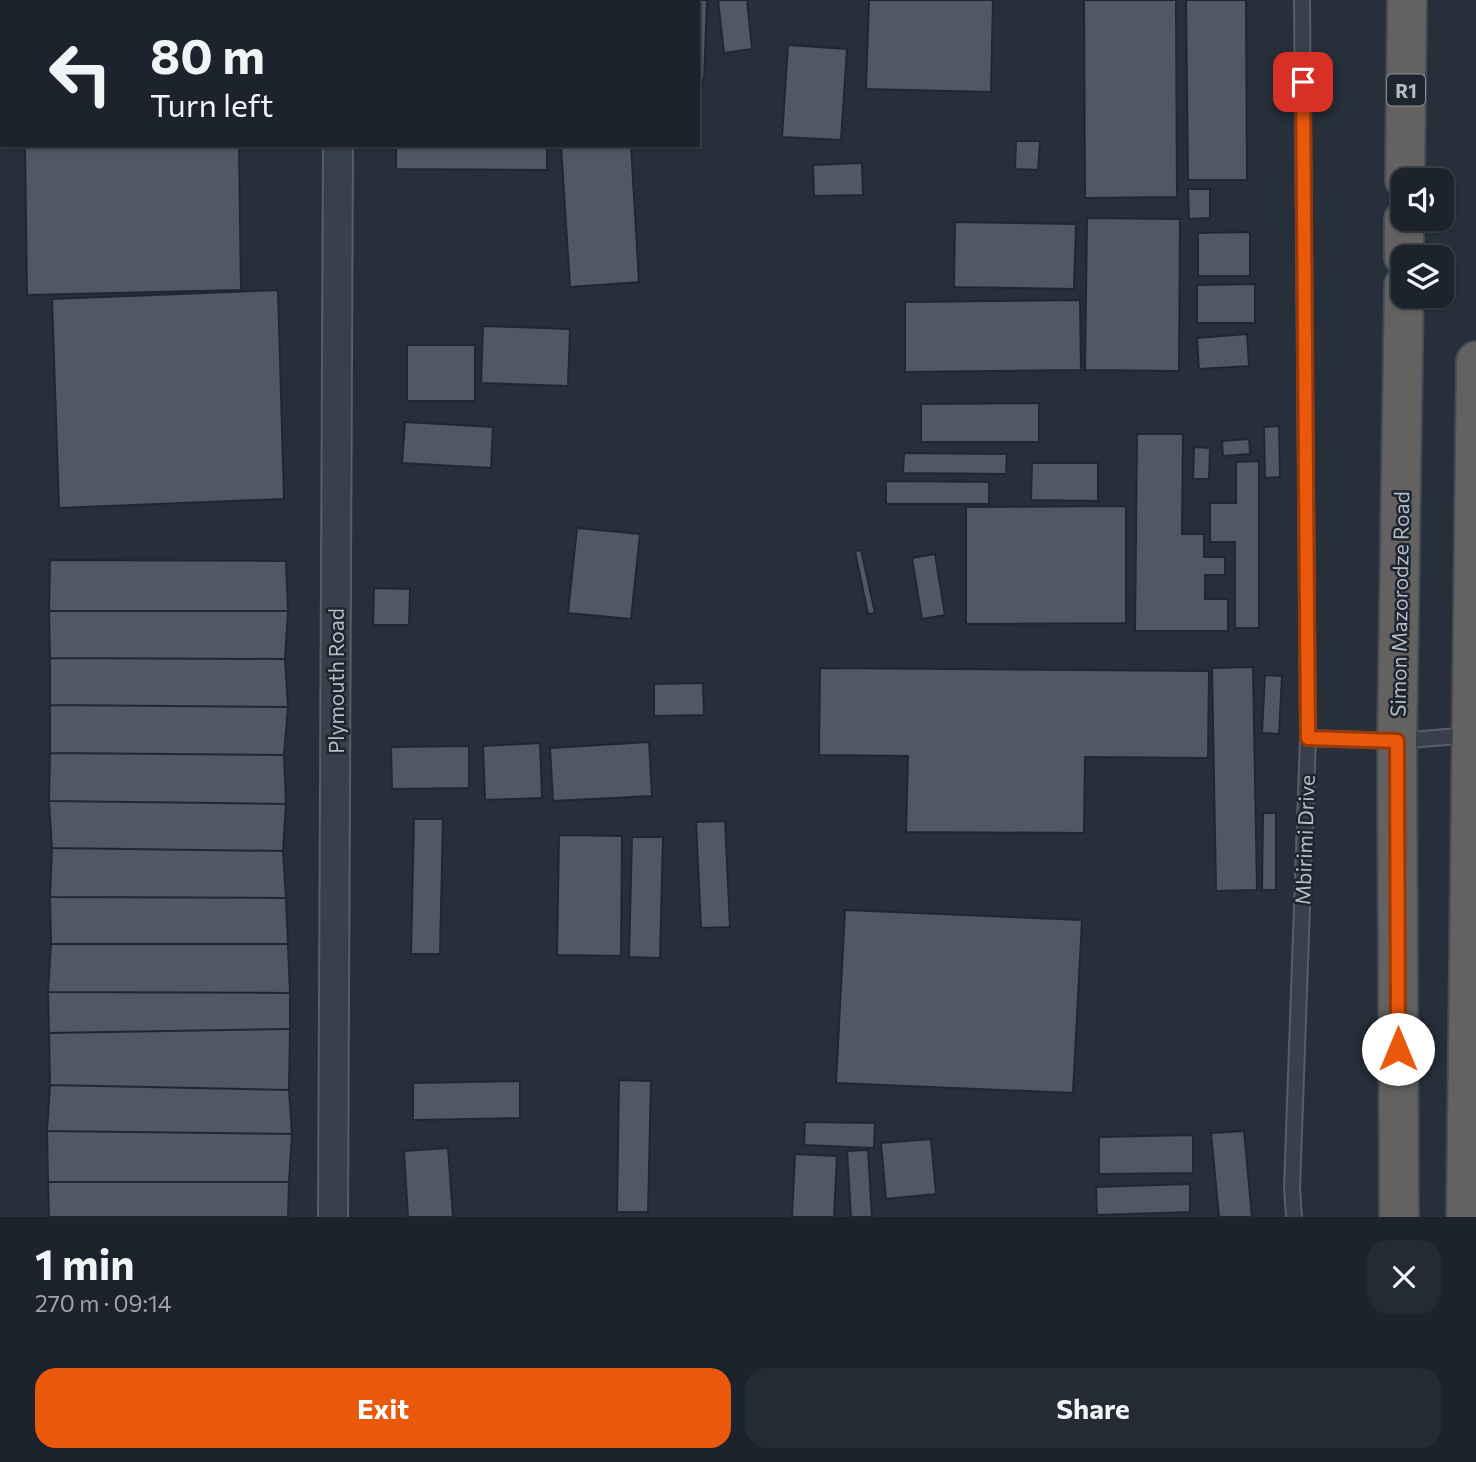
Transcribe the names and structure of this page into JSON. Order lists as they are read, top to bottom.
{
  "streets": {
    "highway": ["R1", "Simon Mazorodze Road"],
    "street": ["Plymouth Road"],
    "lane": ["Mbirimi Drive"]
  },
  "page": {
    "turn": ["80 m", "Turn left"],
    "heading": ["1 min", "270 m · 09:14"],
    "buttons": ["Exit", "Share"]
  }
}
